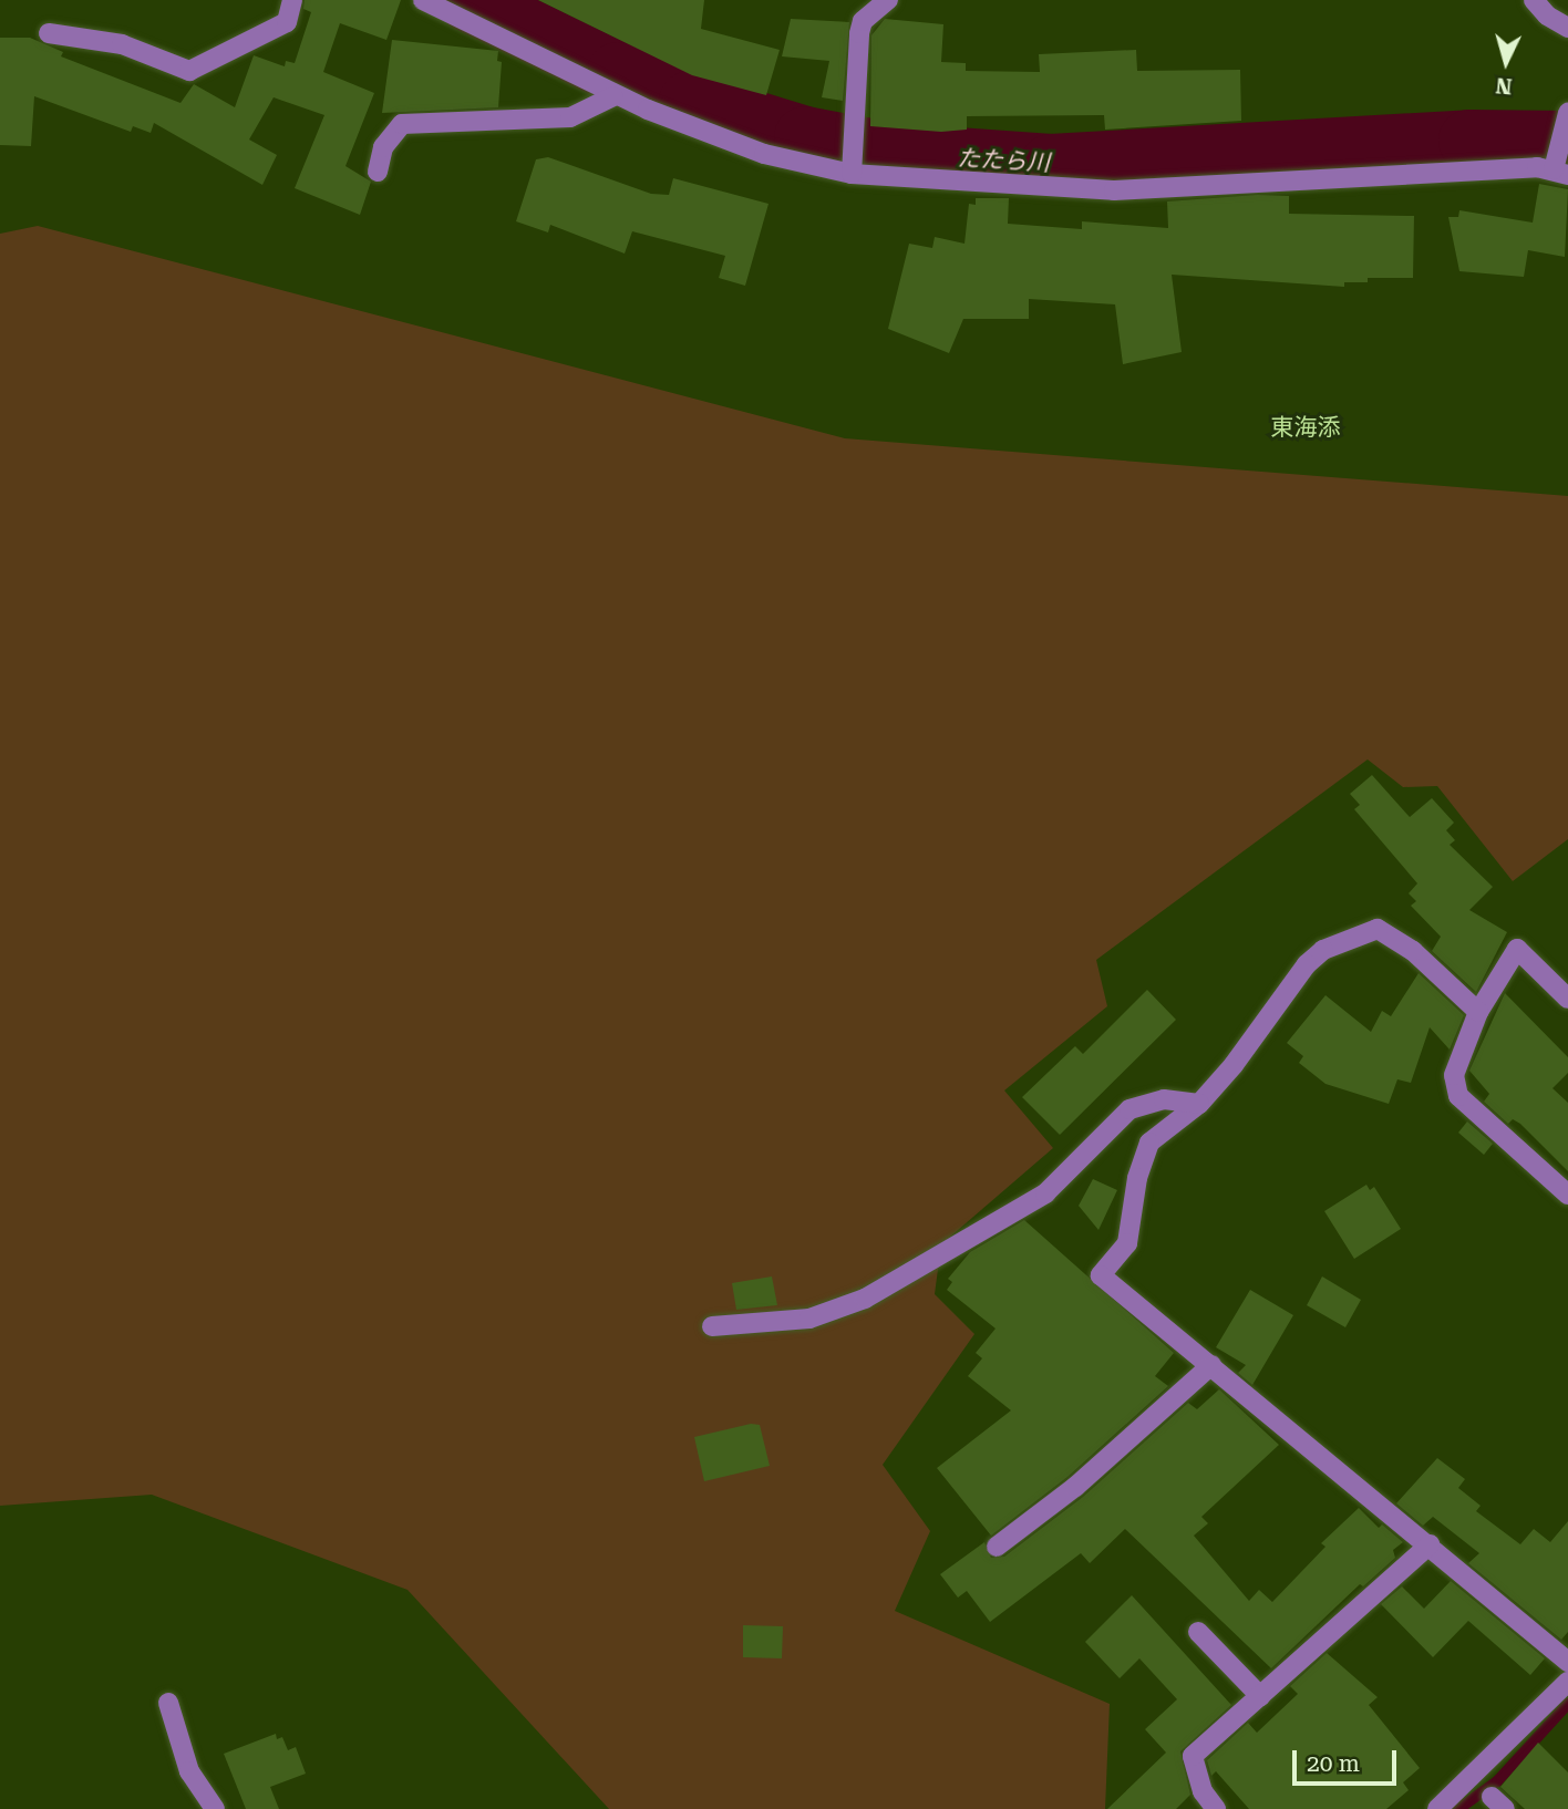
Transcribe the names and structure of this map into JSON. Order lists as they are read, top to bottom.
{
  "districts": ["東海添"],
  "water": ["たたら川"],
  "scale_bar": "20 m",
  "north": "bottom"
}
